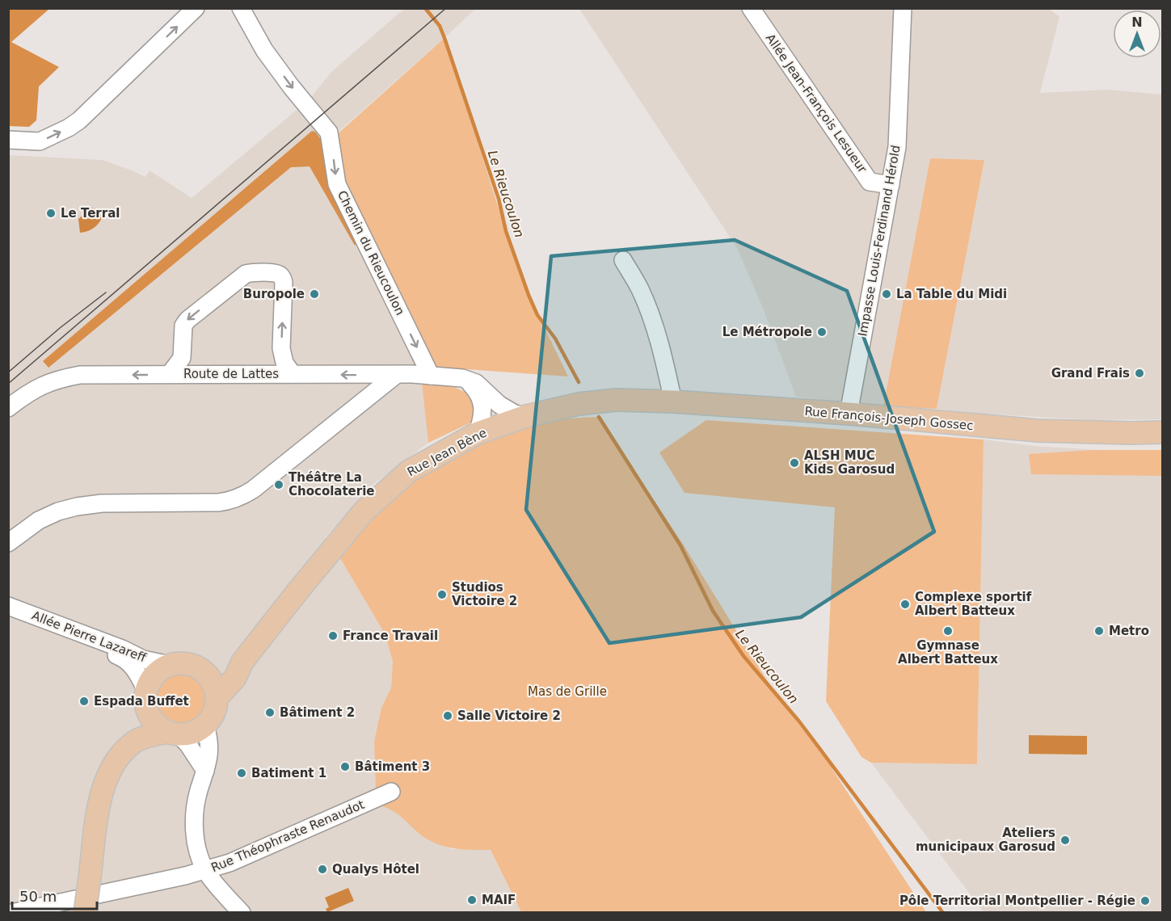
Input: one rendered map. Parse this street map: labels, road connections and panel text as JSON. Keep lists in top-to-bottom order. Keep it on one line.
{"streets":{"main road":["Rue François-Joseph Gossec","Rue Jean Bène"],"street":["Allée Jean-François Lesueur","Impasse Louis-Ferdinand Hérold","Chemin du Rieucoulon","Route de Lattes","Allée Pierre Lazareff","Rue Théophraste Renaudot"]},"crossings":[["Allée Jean-François Lesueur","Impasse Louis-Ferdinand Hérold"],["Impasse Louis-Ferdinand Hérold","Rue François-Joseph Gossec"],["Chemin du Rieucoulon","Route de Lattes"],["Route de Lattes","Rue Jean Bène"],["Rue François-Joseph Gossec","Rue Jean Bène"],["Rue Jean Bène","Allée Pierre Lazareff"]],"one_way":["Chemin du Rieucoulon"],"water":["Le Rieucoulon"],"parks":["Mas de Grille"],"places":["Le Terral","Buropole","La Table du Midi","Le Métropole","Grand Frais","ALSH MUC Kids Garosud","Théâtre La Chocolaterie","Studios Victoire 2","Complexe sportif Albert Batteux","Gymnase Albert Batteux","Metro","France Travail","Espada Buffet","Bâtiment 2","Salle Victoire 2","Bâtiment 3","Batiment 1","Ateliers municipaux Garosud","Qualys Hôtel","MAIF","Pôle Territorial Montpellier - Régie"],"scale_bar":"50 m","north":"top"}
